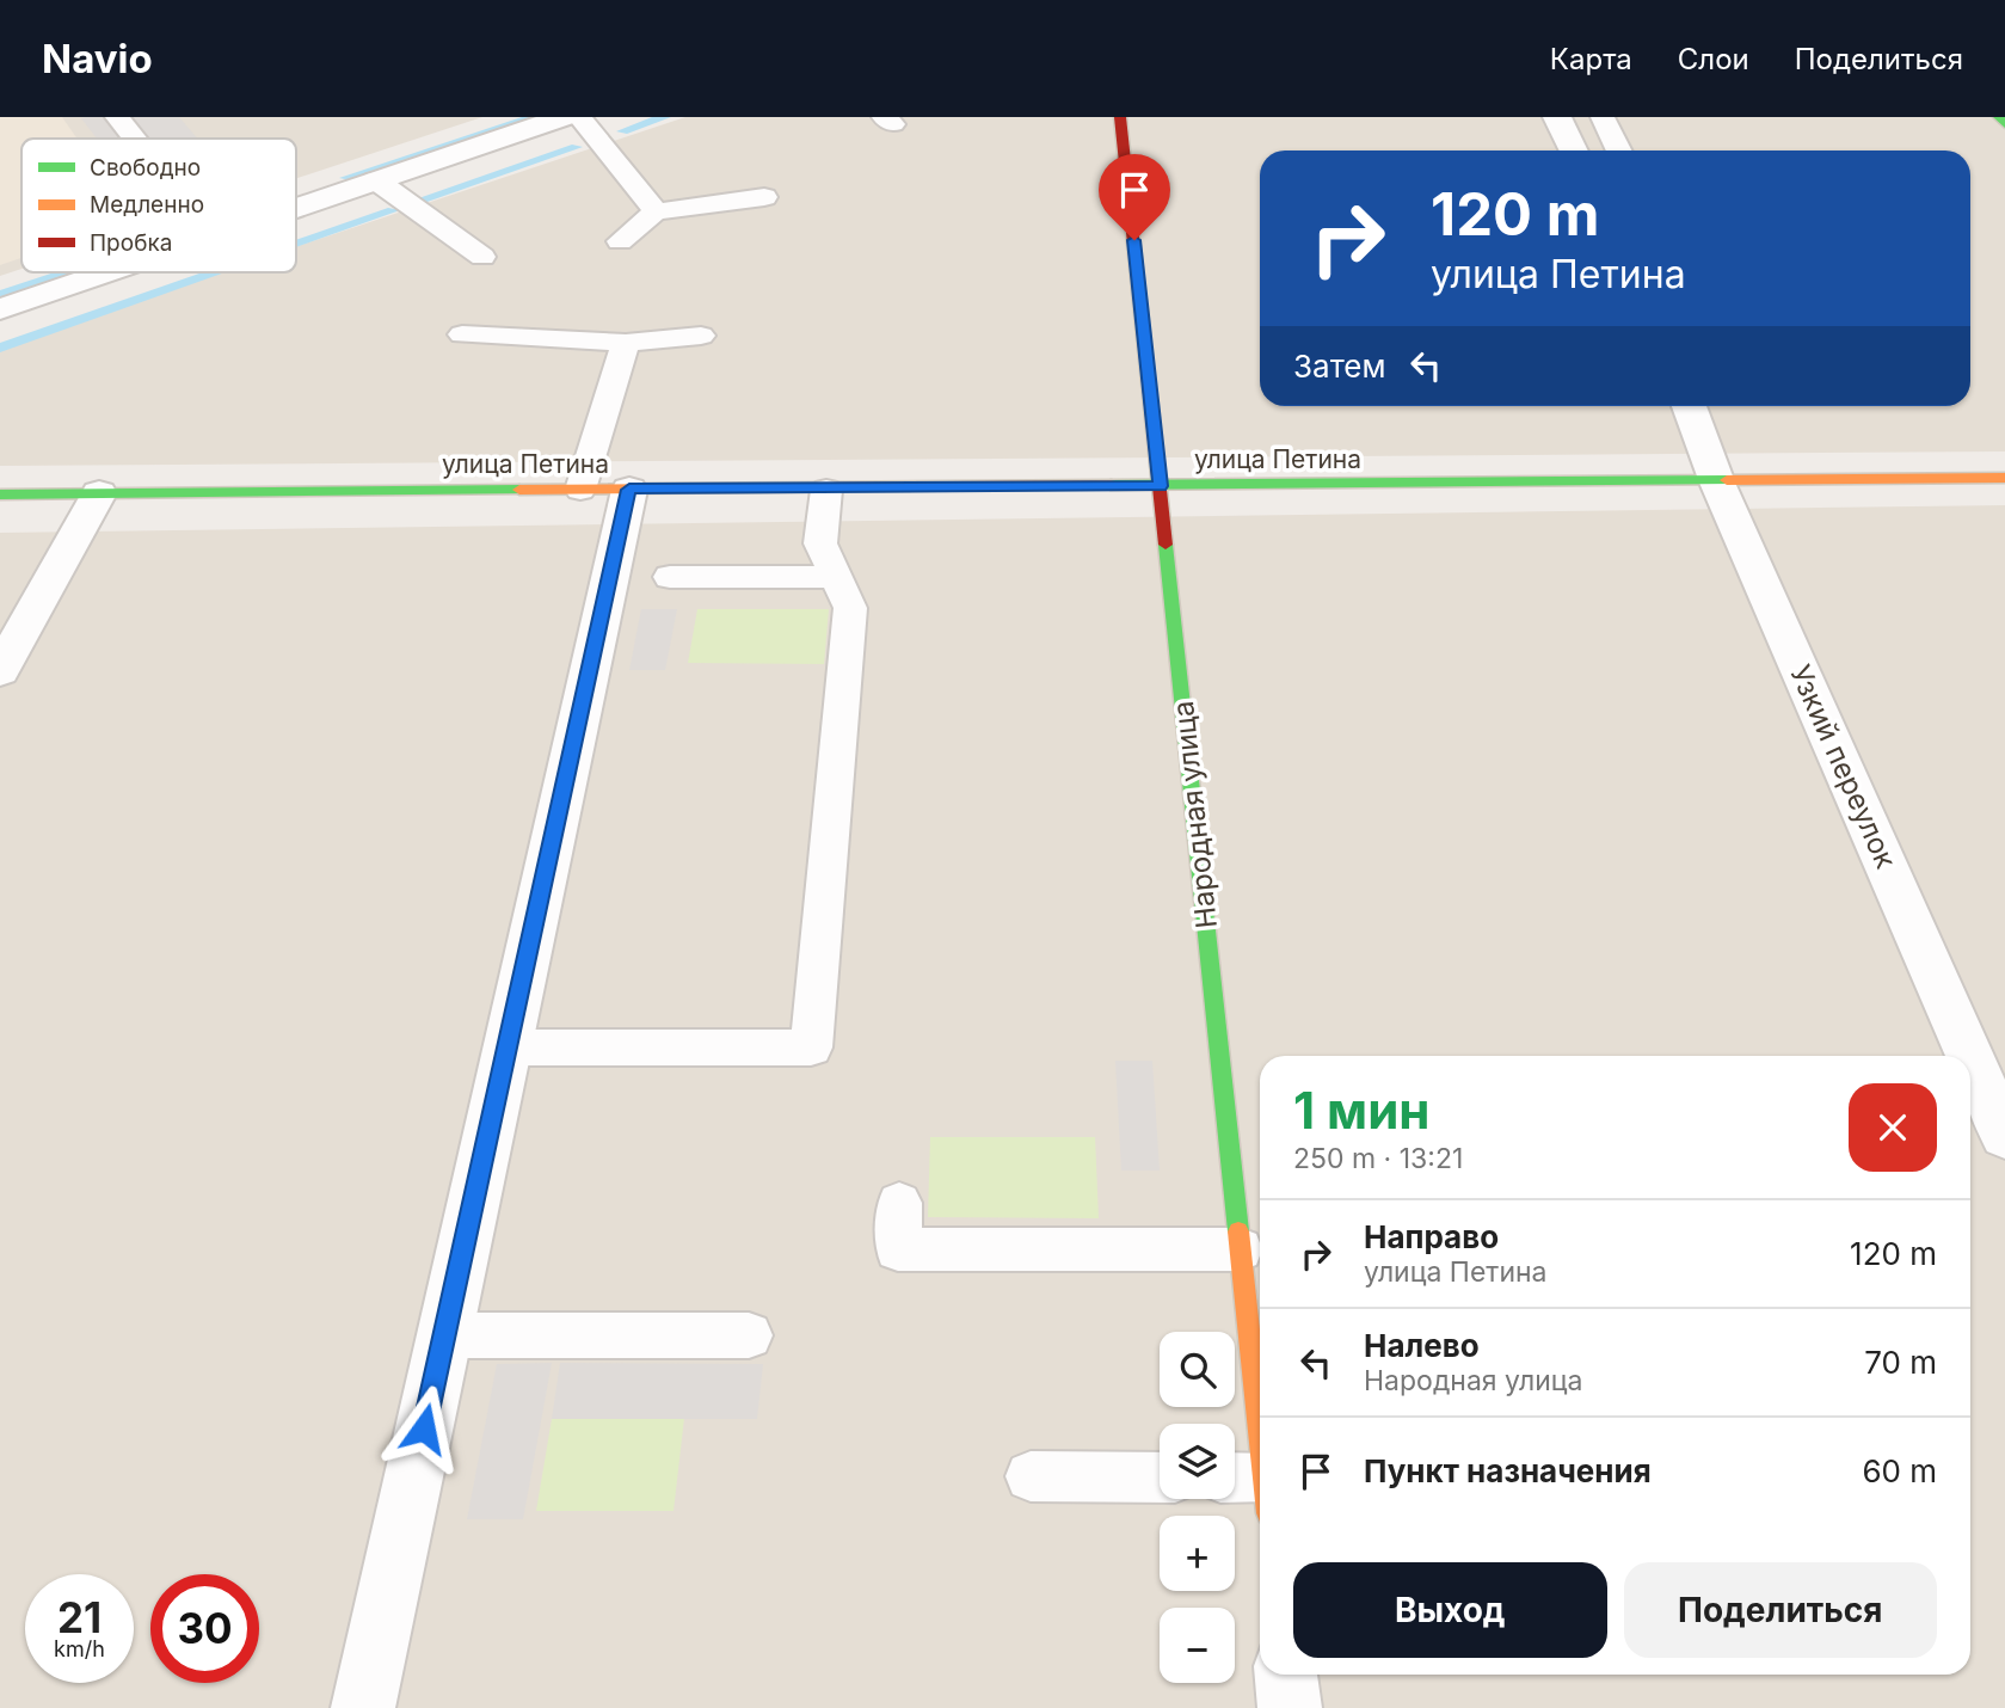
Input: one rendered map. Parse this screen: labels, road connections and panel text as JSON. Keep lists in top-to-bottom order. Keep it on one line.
{"streets":{"street":["улица Петина","Узкий переулок","Народная улица"]},"crossings":[["улица Петина","Узкий переулок"],["улица Петина","Народная улица"]],"legend":["Свободно","Медленно","Пробка"],"page":{"header":"Navio","nav":["Карта","Слои","Поделиться"],"turn":["120 m","улица Петина"],"then":"Затем","heading":["1 мин","250 m · 13:21"],"list":[{"name":"Направо","note":"улица Петина","value":"120 m"},{"name":"Налево","note":"Народная улица","value":"70 m"},{"name":"Пункт назначения","value":"60 m"}],"map_buttons":["+","−"],"buttons":["Выход","Поделиться"],"speed":"21 km/h","limit":"30"}}
